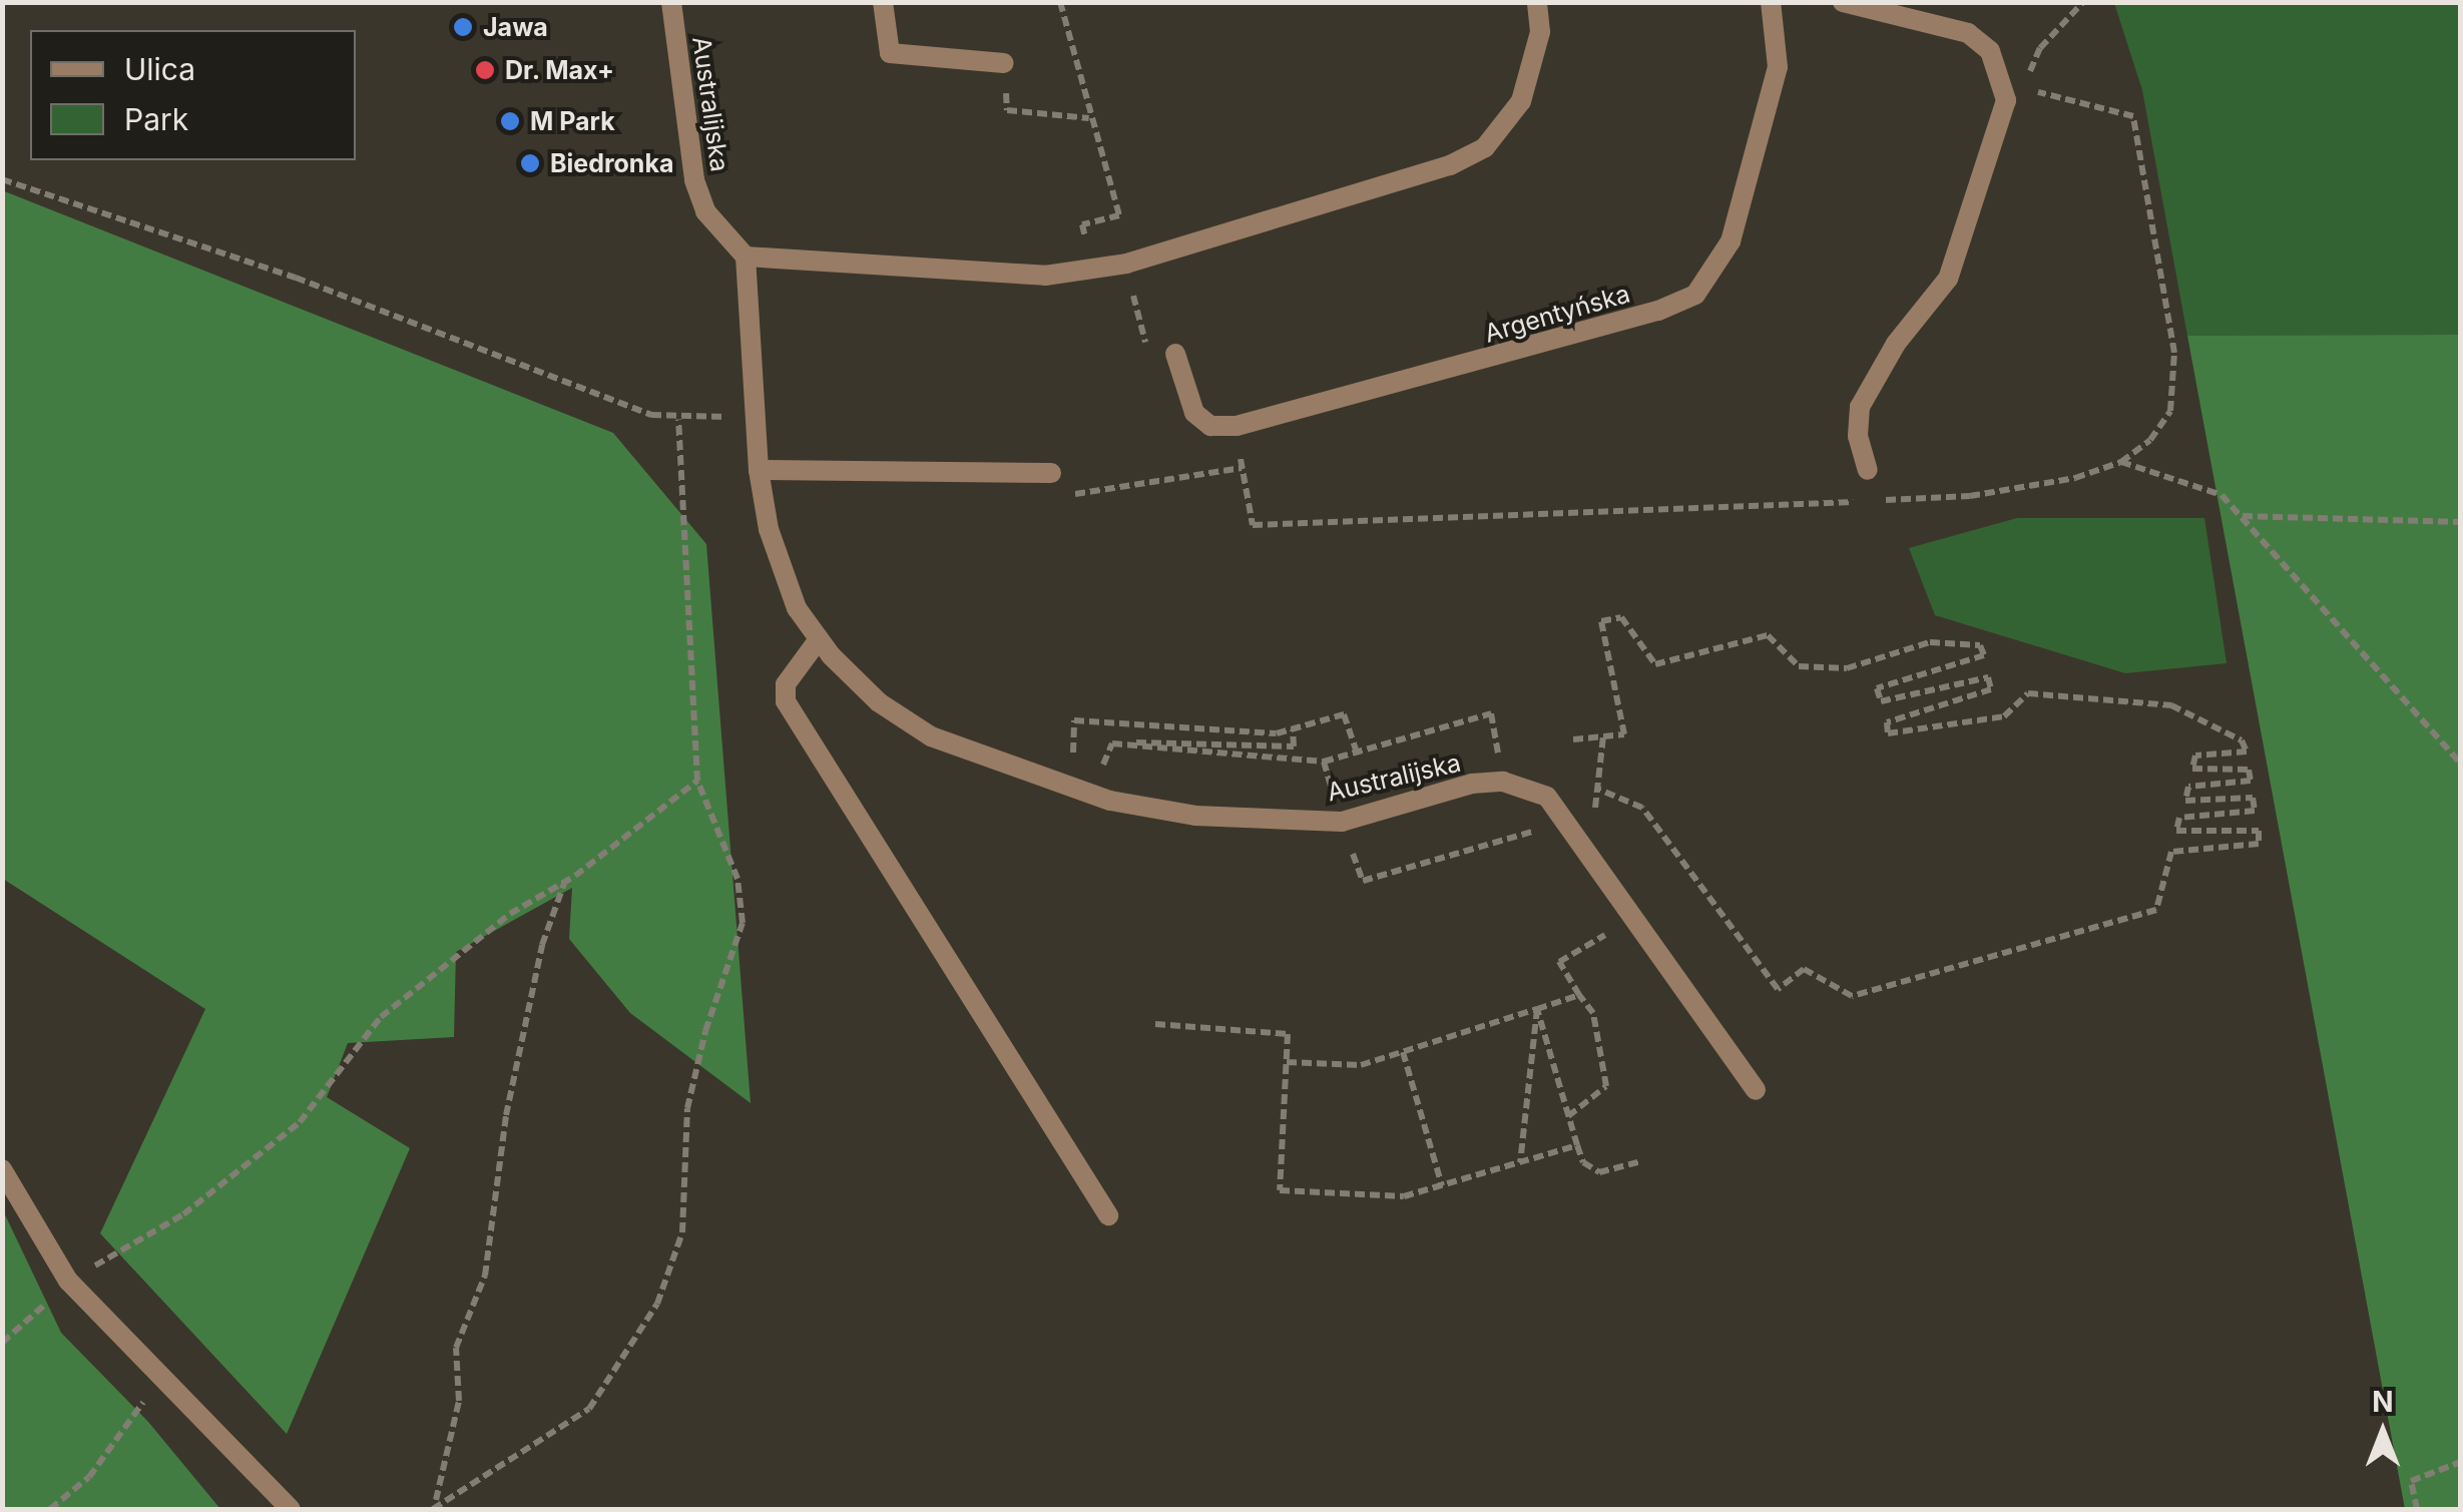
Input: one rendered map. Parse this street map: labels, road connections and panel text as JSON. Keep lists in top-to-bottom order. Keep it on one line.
{"streets":{"street":["Australijska","Argentyńska"]},"places":["Jawa","Dr. Max+","M Park","Biedronka"],"legend":["Ulica","Park"],"north":"top"}
